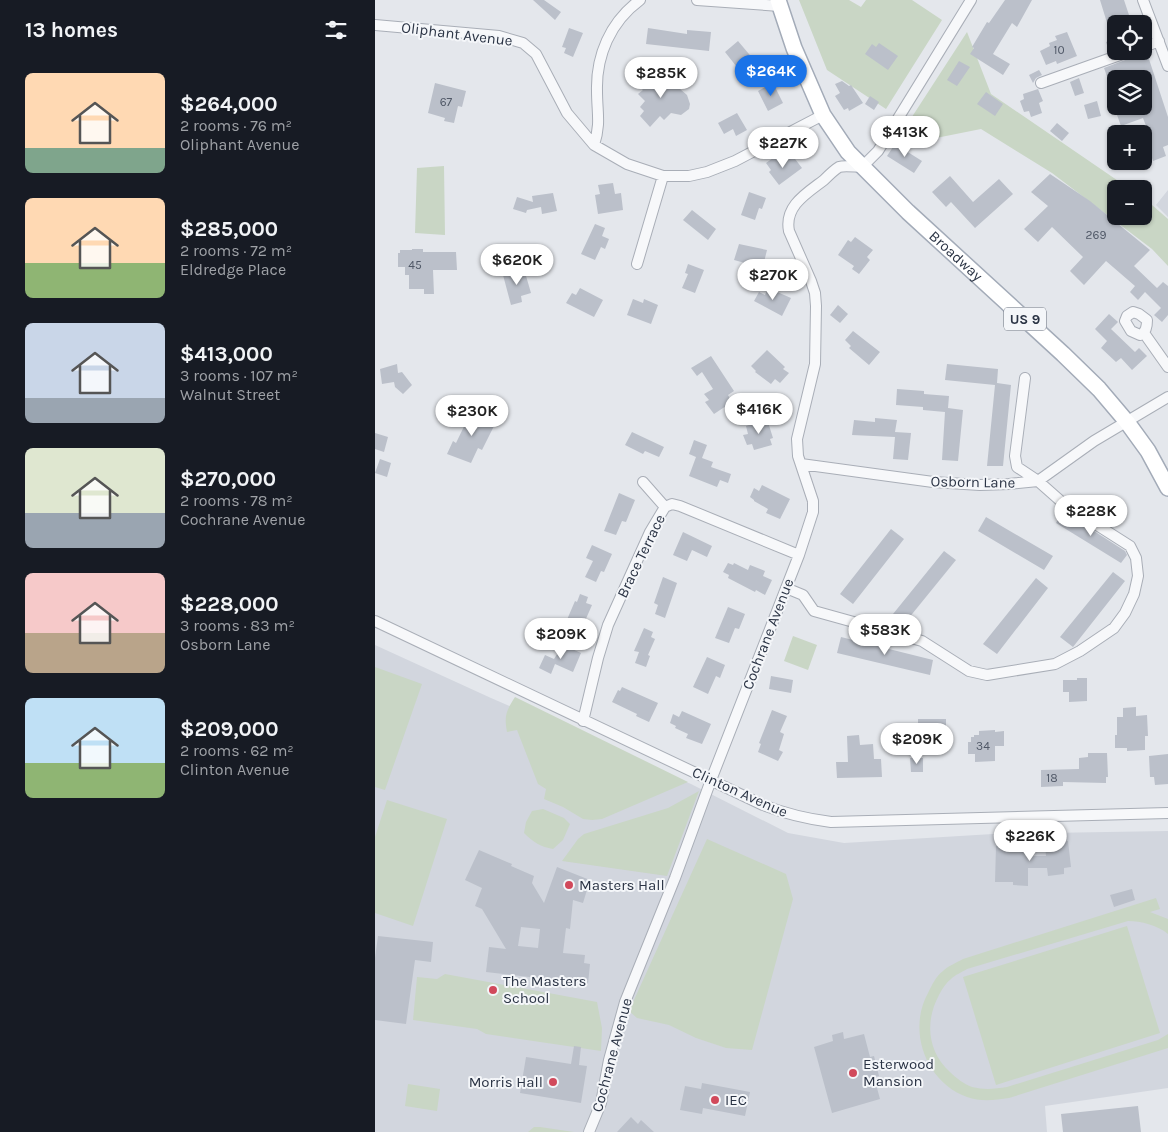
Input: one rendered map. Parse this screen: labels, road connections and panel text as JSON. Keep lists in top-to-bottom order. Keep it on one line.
{"streets":{"main road":["Broadway","US 9"],"street":["Oliphant Avenue","Osborn Lane","Brace Terrace","Cochrane Avenue","Clinton Avenue"]},"crossings":[["Oliphant Avenue","Broadway"],["Broadway","Osborn Lane"],["Broadway","Cochrane Avenue"],["Osborn Lane","Cochrane Avenue"],["Brace Terrace","Cochrane Avenue"],["Brace Terrace","Clinton Avenue"],["Cochrane Avenue","Clinton Avenue"]],"places":["Masters Hall","The Masters School","Esterwood Mansion","Morris Hall","IEC"],"house_numbers":["10","67","269","45","34","18"],"page":{"heading":"13 homes","map_buttons":["+","−"],"price":["$264K","$285K","$413K","$227K","$620K","$270K","$416K","$230K","$228K","$583K","$209K","$209K","$226K"],"list":[{"name":"$264,000","note":"2 rooms · 76 m² · Oliphant Avenue"},{"name":"$285,000","note":"2 rooms · 72 m² · Eldredge Place"},{"name":"$413,000","note":"3 rooms · 107 m² · Walnut Street"},{"name":"$270,000","note":"2 rooms · 78 m² · Cochrane Avenue"},{"name":"$228,000","note":"3 rooms · 83 m² · Osborn Lane"},{"name":"$209,000","note":"2 rooms · 62 m² · Clinton Avenue"}]}}
